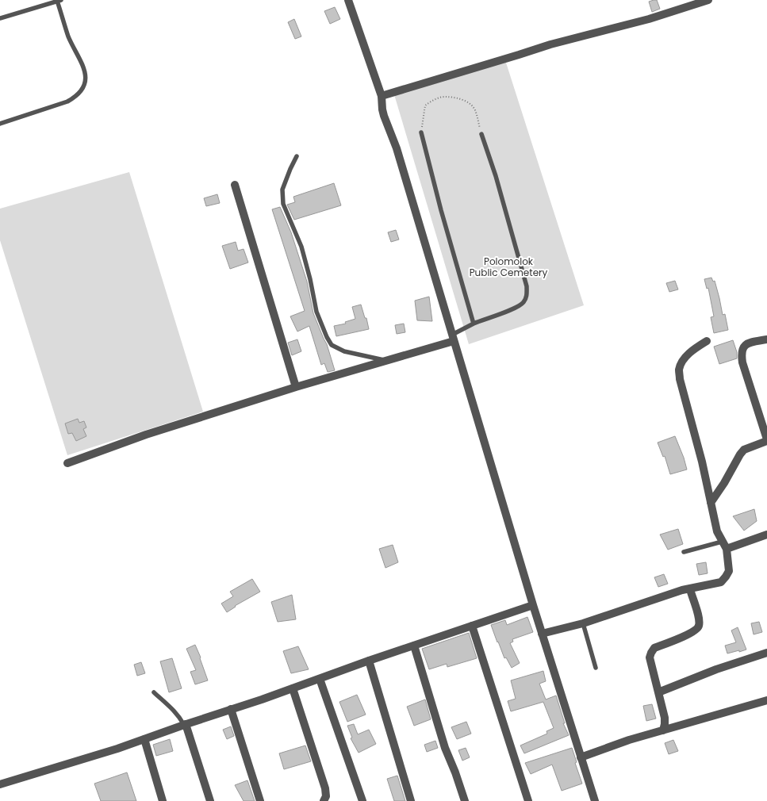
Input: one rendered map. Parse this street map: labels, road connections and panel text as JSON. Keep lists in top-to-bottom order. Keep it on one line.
{"parks":["Polomolok Public Cemetery"]}
